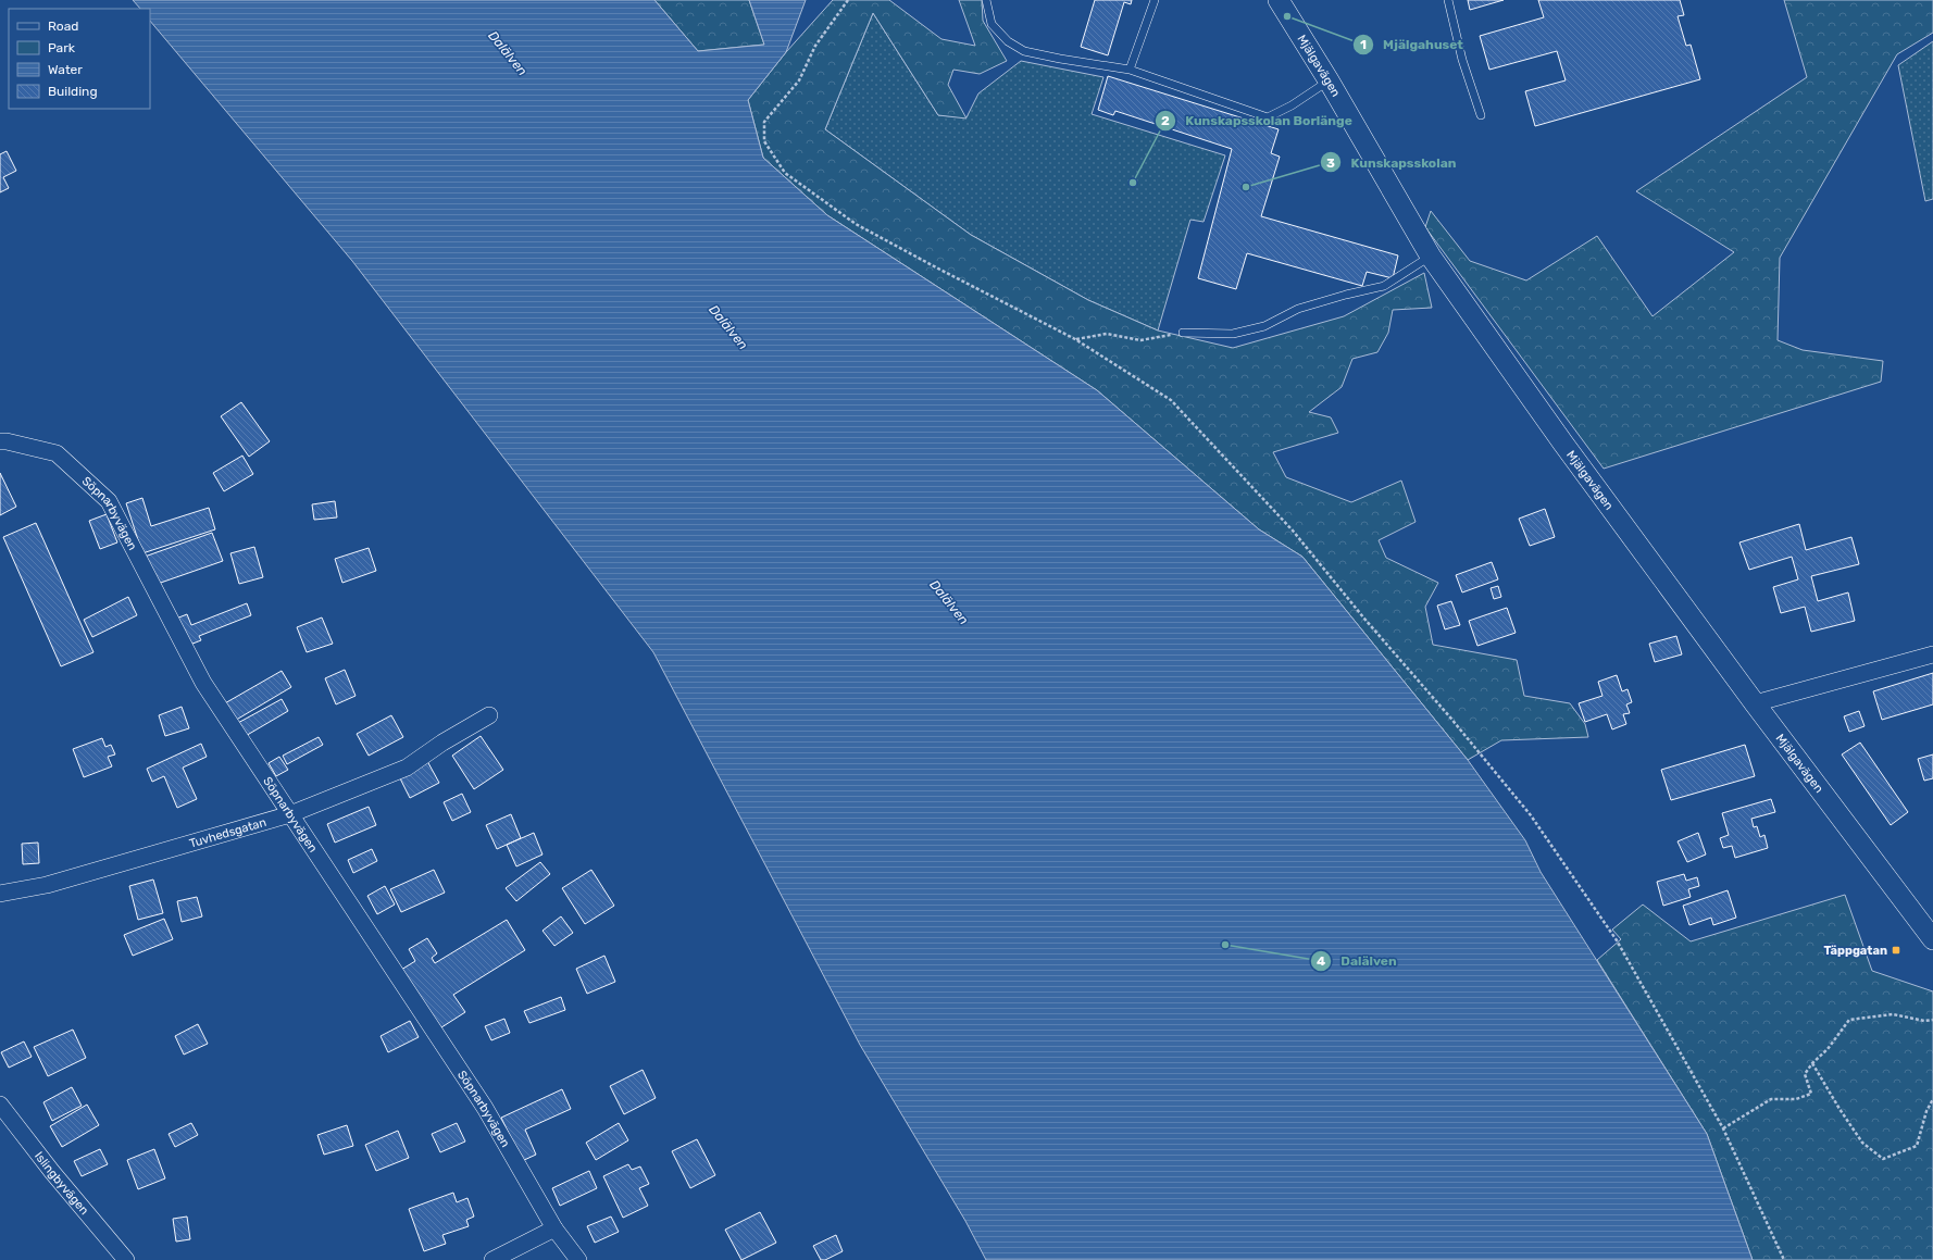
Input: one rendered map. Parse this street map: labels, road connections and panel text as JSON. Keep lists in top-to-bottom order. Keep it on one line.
{"streets":{"street":["Mjälgavägen","Söpnarbyvägen","Tuvhedsgatan","Islingbyvägen"]},"crossings":[["Söpnarbyvägen","Tuvhedsgatan"]],"water":["Dalälven"],"places":{"other":["Mjälgahuset","Kunskapsskolan Borlänge","Kunskapsskolan","Dalälven"],"transit":["Täppgatan"]},"legend":["Road","Park","Water","Building"]}
